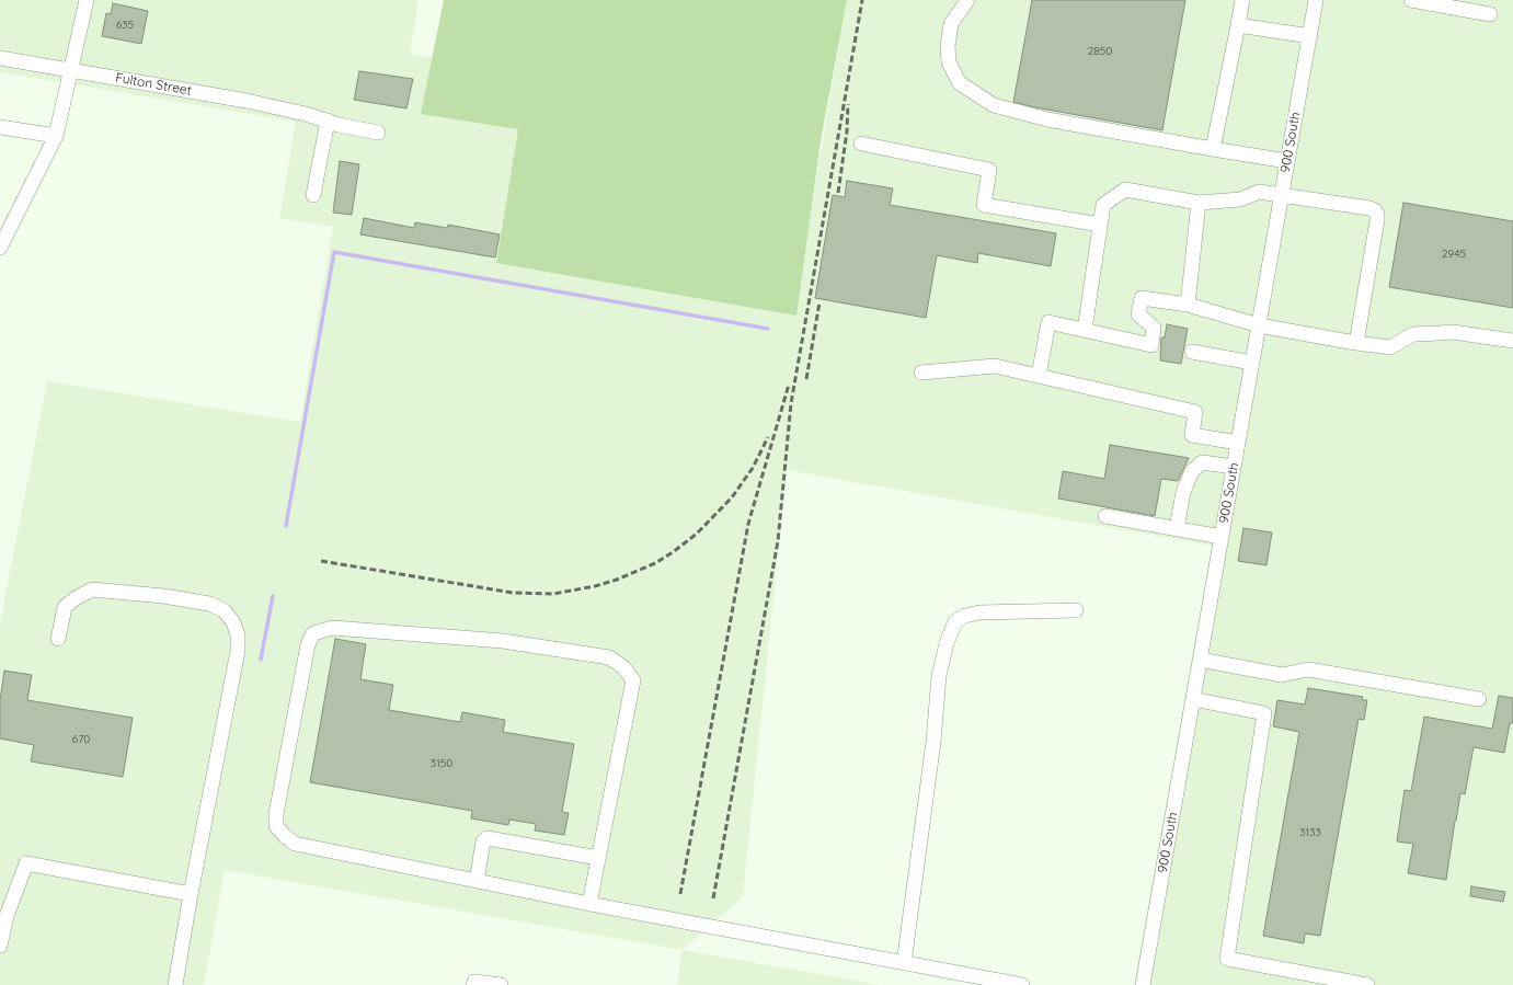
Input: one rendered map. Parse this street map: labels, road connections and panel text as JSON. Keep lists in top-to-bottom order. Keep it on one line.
{"streets":{"street":["Fulton Street","900 South"]},"house_numbers":["635","2850","2945","670","3150","3133"]}
